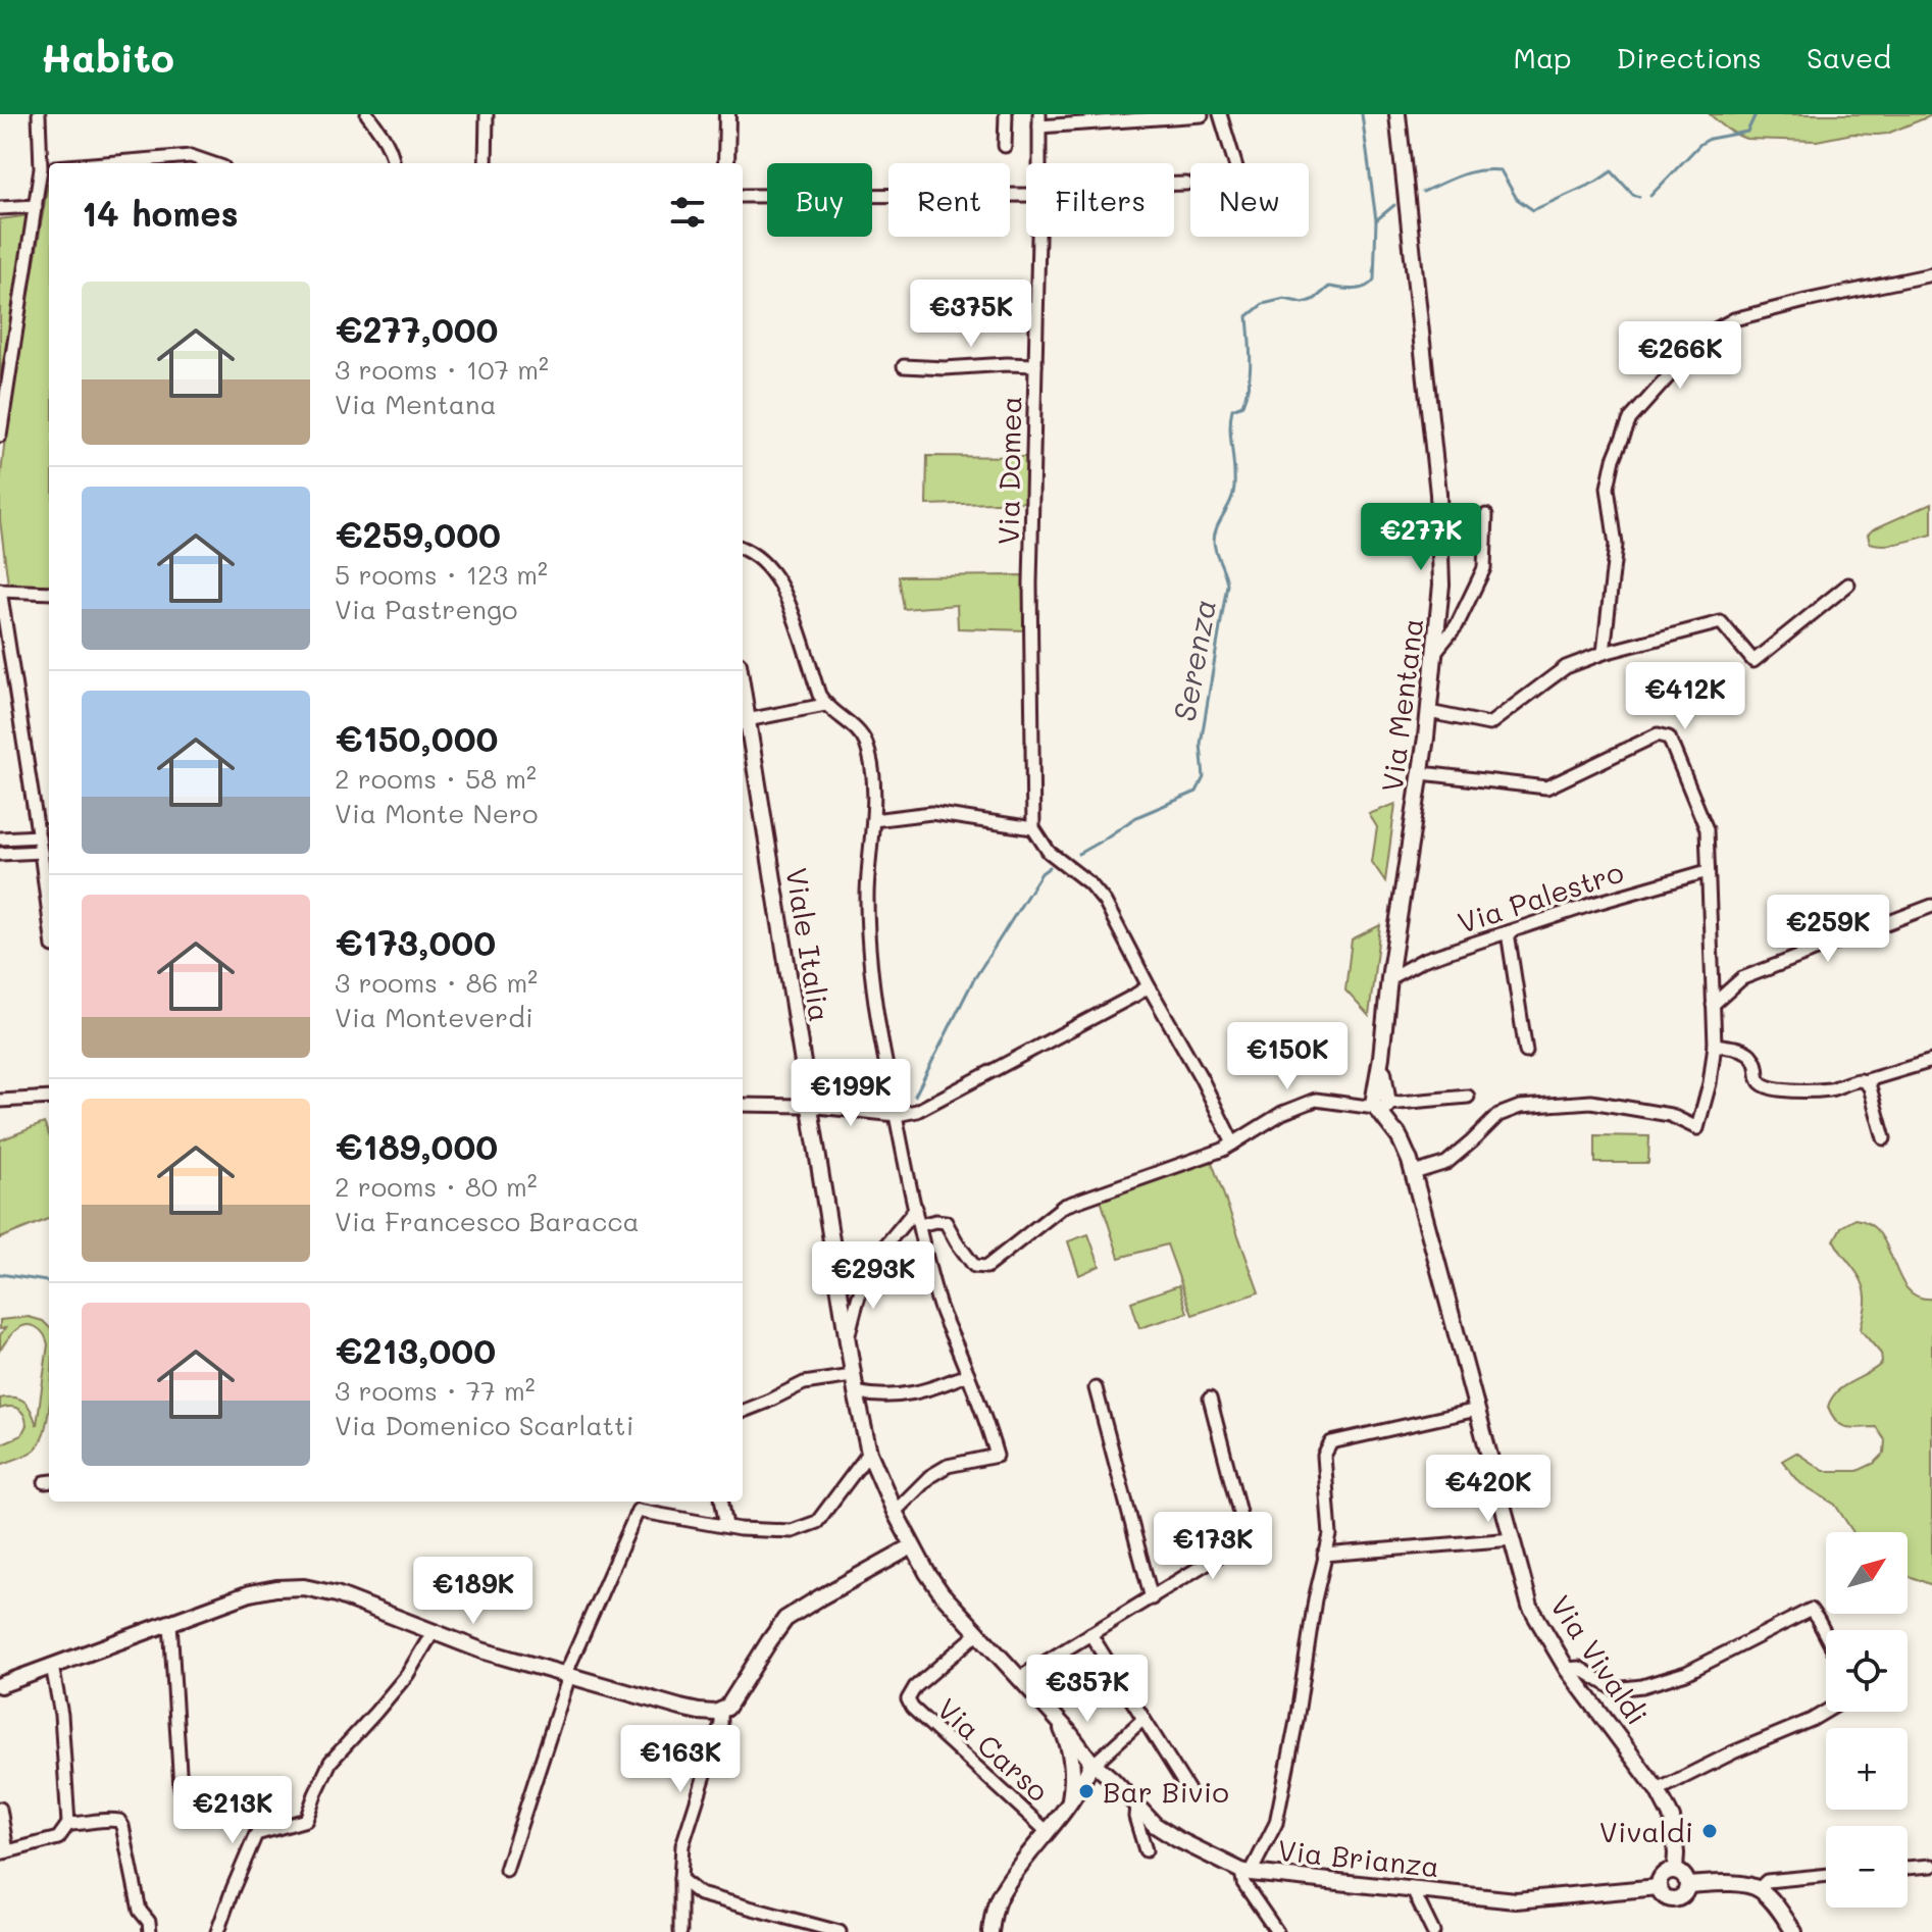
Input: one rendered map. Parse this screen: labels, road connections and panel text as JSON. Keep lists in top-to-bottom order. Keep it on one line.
{"streets":{"street":["Via Domea","Via Mentana","Via Palestro","Viale Italia","Via Vivaldi","Via Carso","Via Brianza"]},"crossings":[["Via Mentana","Via Palestro"],["Via Mentana","Via Vivaldi"],["Viale Italia","Via Brianza"],["Via Vivaldi","Via Brianza"],["Via Carso","Via Brianza"]],"water":["Serenza"],"places":["Bar Bivio","Vivaldi"],"north":"top right","page":{"header":"Habito","nav":["Map","Directions","Saved"],"chip":["Buy","Rent","Filters","New"],"heading":"14 homes","list":[{"name":"€277,000","note":"3 rooms · 107 m² · Via Mentana"},{"name":"€259,000","note":"5 rooms · 123 m² · Via Pastrengo"},{"name":"€150,000","note":"2 rooms · 58 m² · Via Monte Nero"},{"name":"€173,000","note":"3 rooms · 86 m² · Via Monteverdi"},{"name":"€189,000","note":"2 rooms · 80 m² · Via Francesco Baracca"},{"name":"€213,000","note":"3 rooms · 77 m² · Via Domenico Scarlatti"}],"price":["€375K","€266K","€277K","€412K","€259K","€150K","€199K","€293K","€420K","€173K","€189K","€357K","€163K","€213K"],"map_buttons":["+","−"]}}
